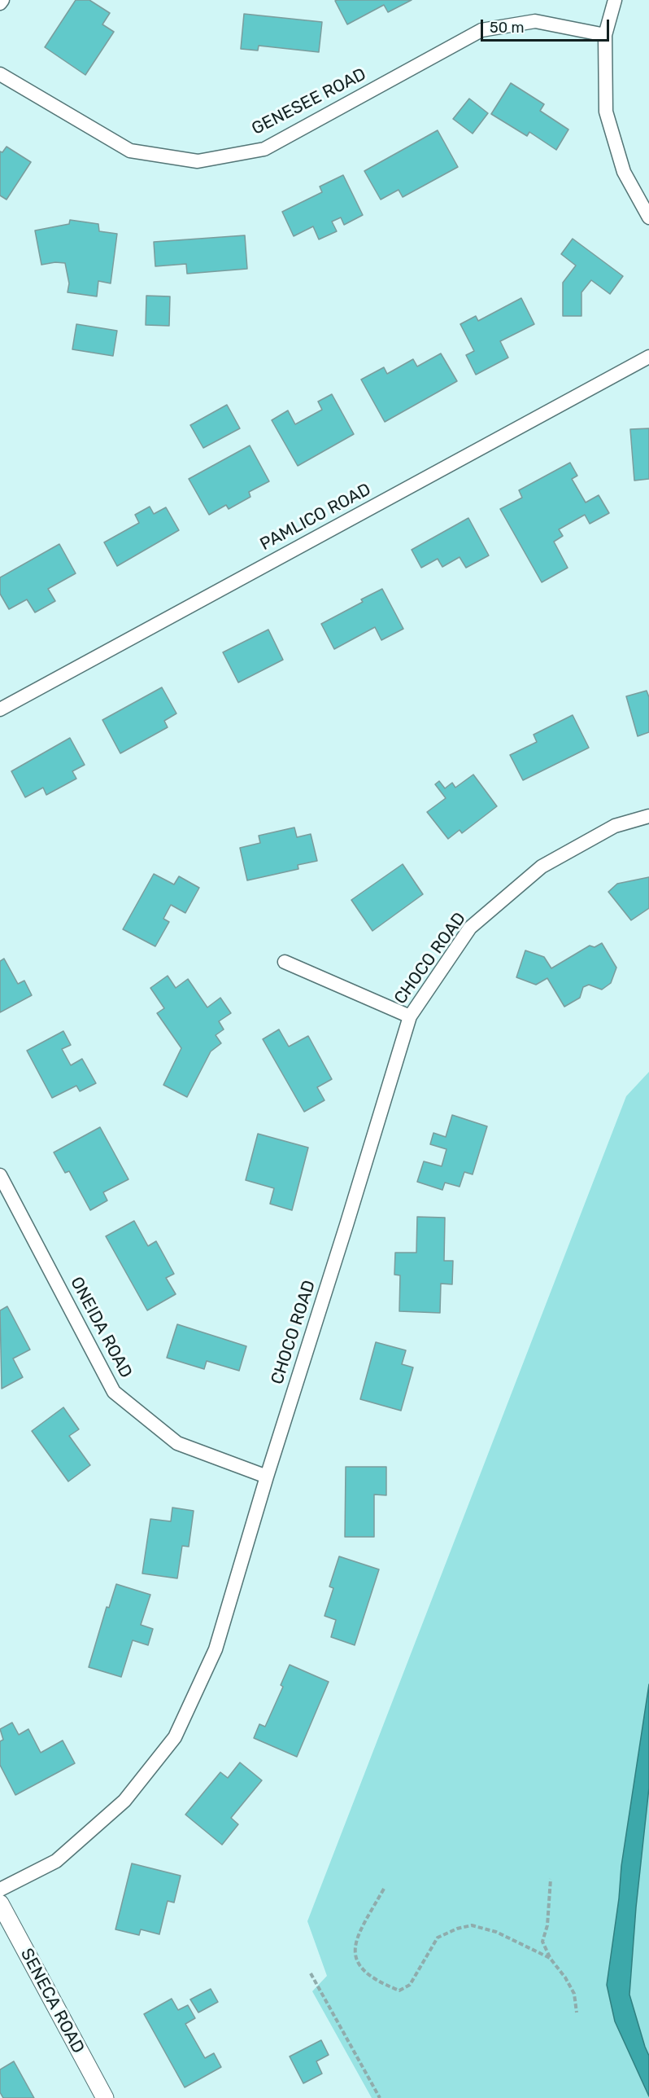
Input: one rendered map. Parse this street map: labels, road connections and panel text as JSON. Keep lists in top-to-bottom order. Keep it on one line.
{"streets":{"street":["GENESEE ROAD","PAMLICO ROAD","CHOCO ROAD","ONEIDA ROAD","SENECA ROAD"]},"crossings":[["CHOCO ROAD","ONEIDA ROAD"]],"scale_bar":"50 m"}
